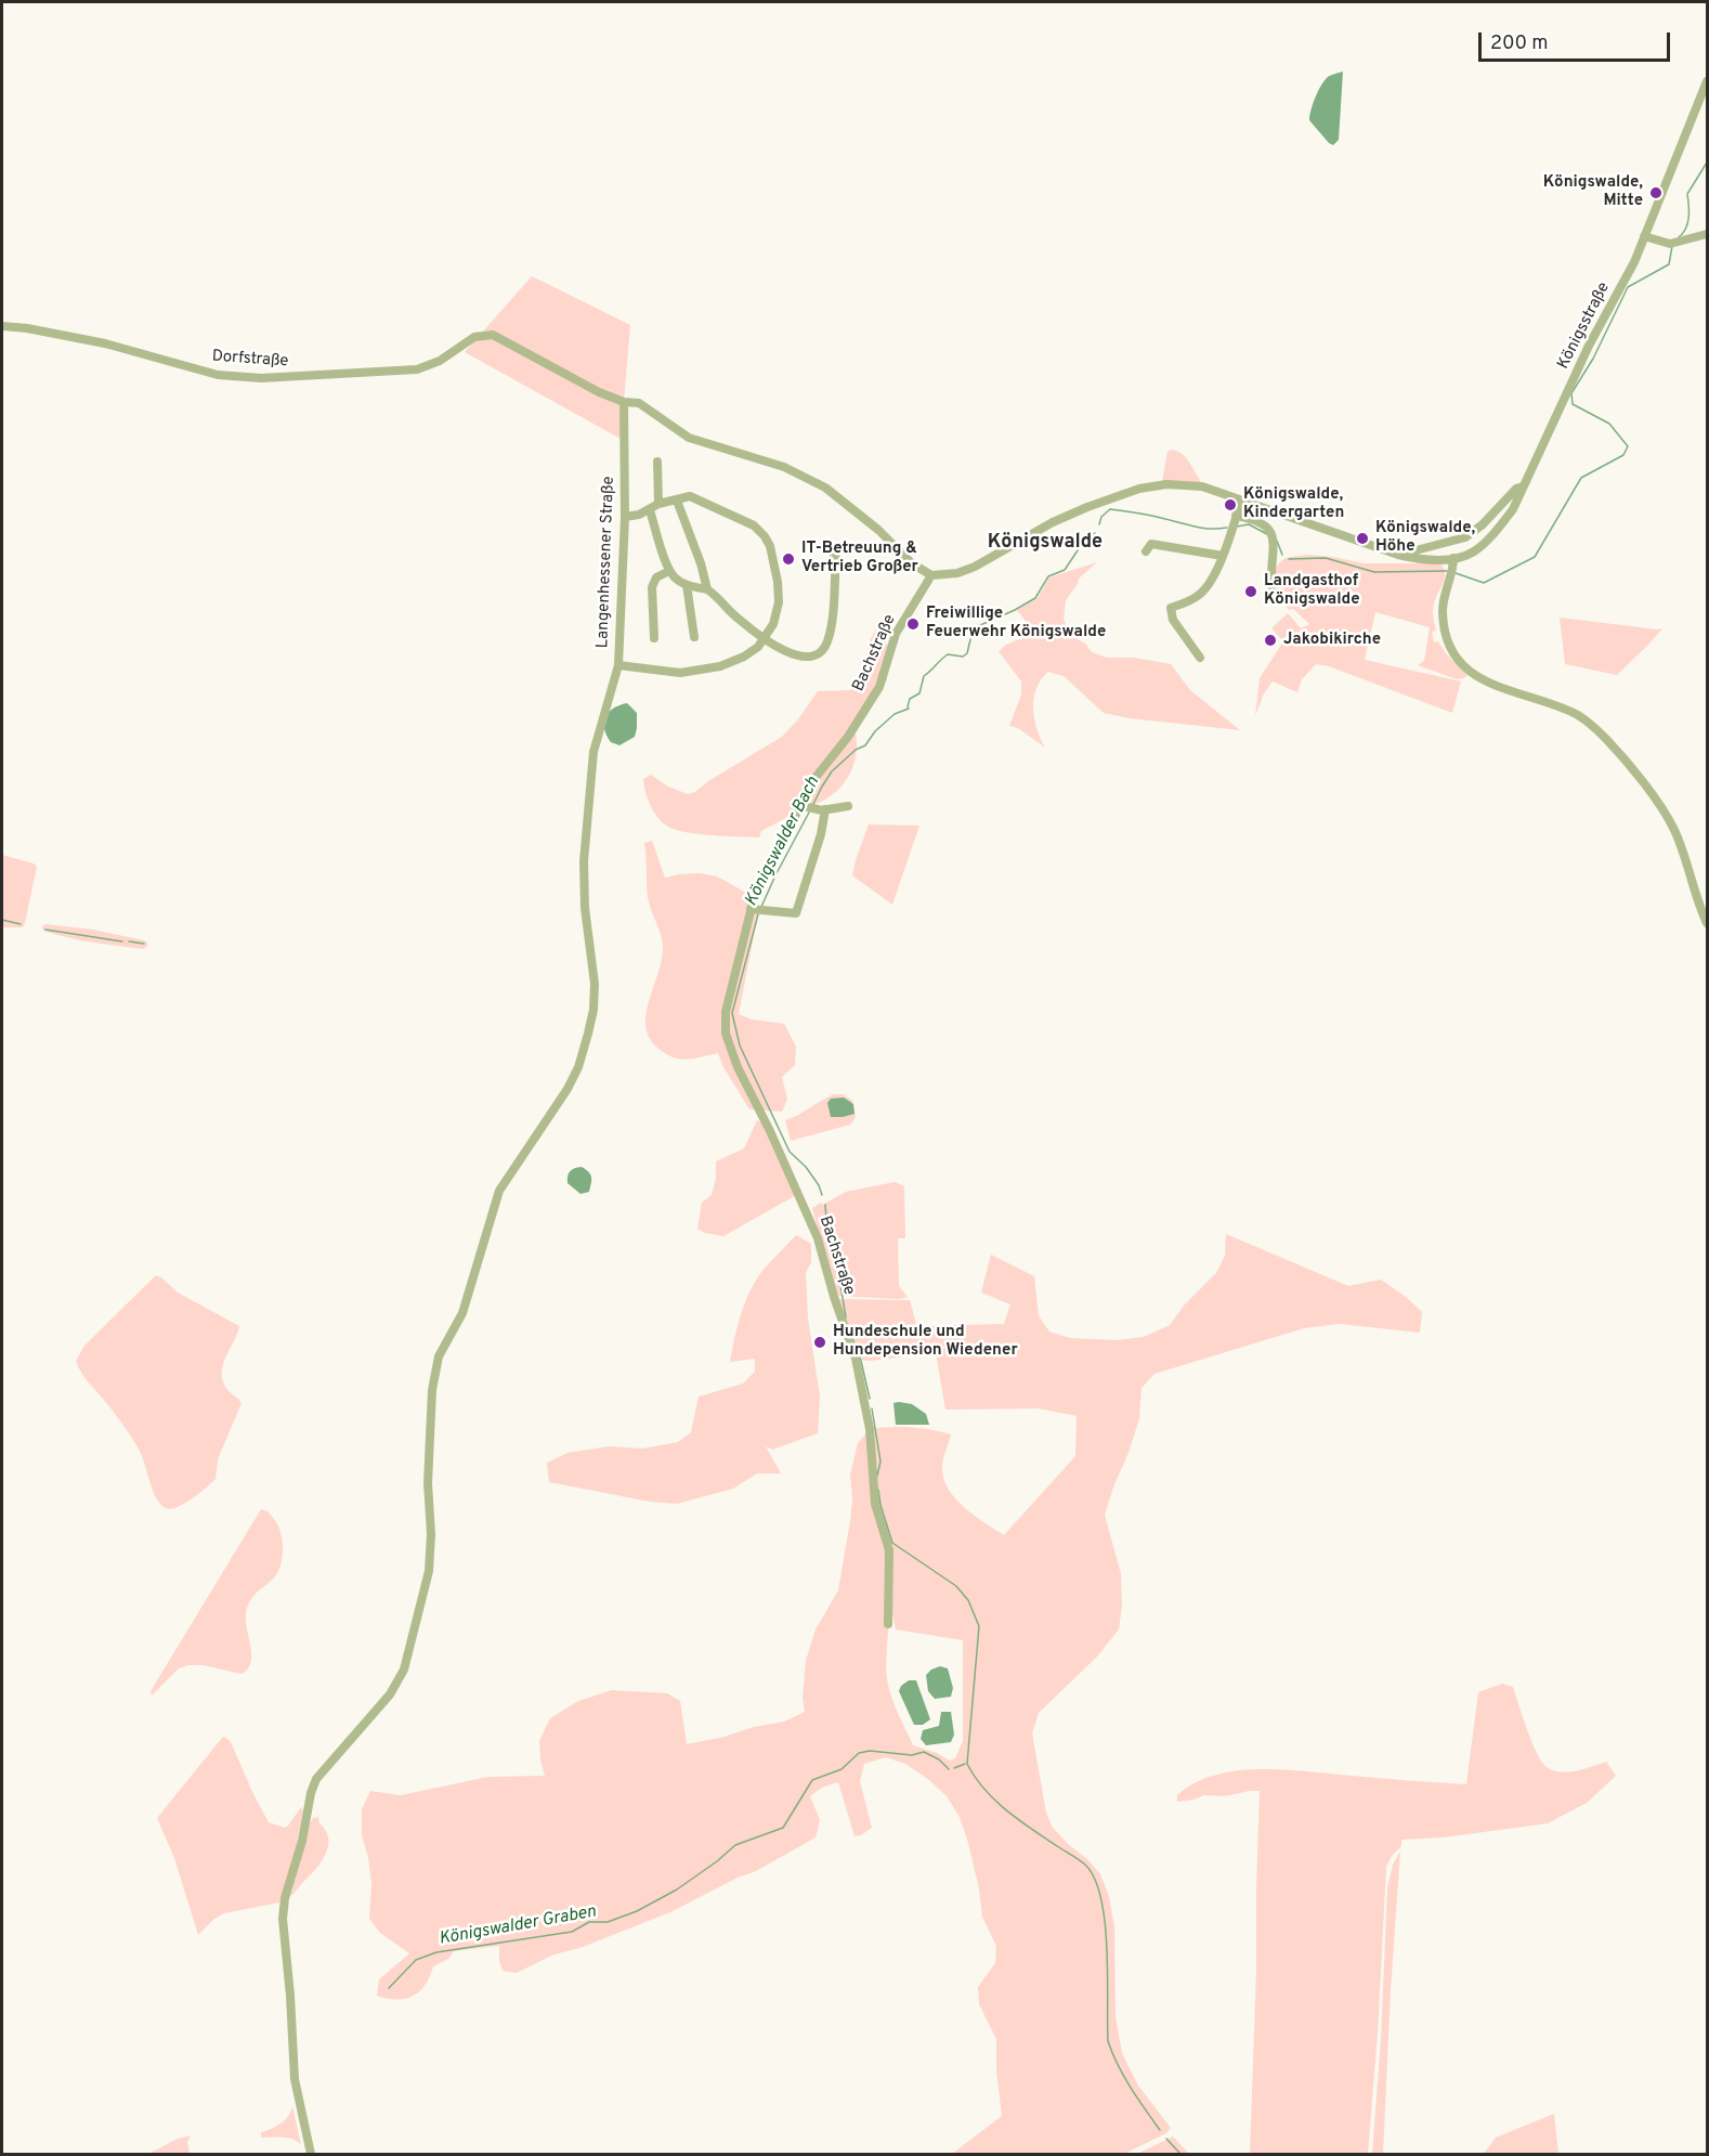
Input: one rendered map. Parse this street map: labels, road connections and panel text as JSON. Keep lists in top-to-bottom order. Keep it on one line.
{"streets":{"street":["Königsstraße","Dorfstraße","Langenhessener Straße","Bachstraße"]},"crossings":[["Dorfstraße","Langenhessener Straße"]],"districts":["Königswalde"],"water":["Königswalder Bach","Königswalder Graben"],"places":["Königswalde, Mitte","Königswalde, Kindergarten","Königswalde, Höhe","IT-Betreuung & Vertrieb Großer","Landgasthof Königswalde","Freiwillige Feuerwehr Königswalde","Jakobikirche","Hundeschule und Hundepension Wiedener"],"scale_bar":"200 m"}
